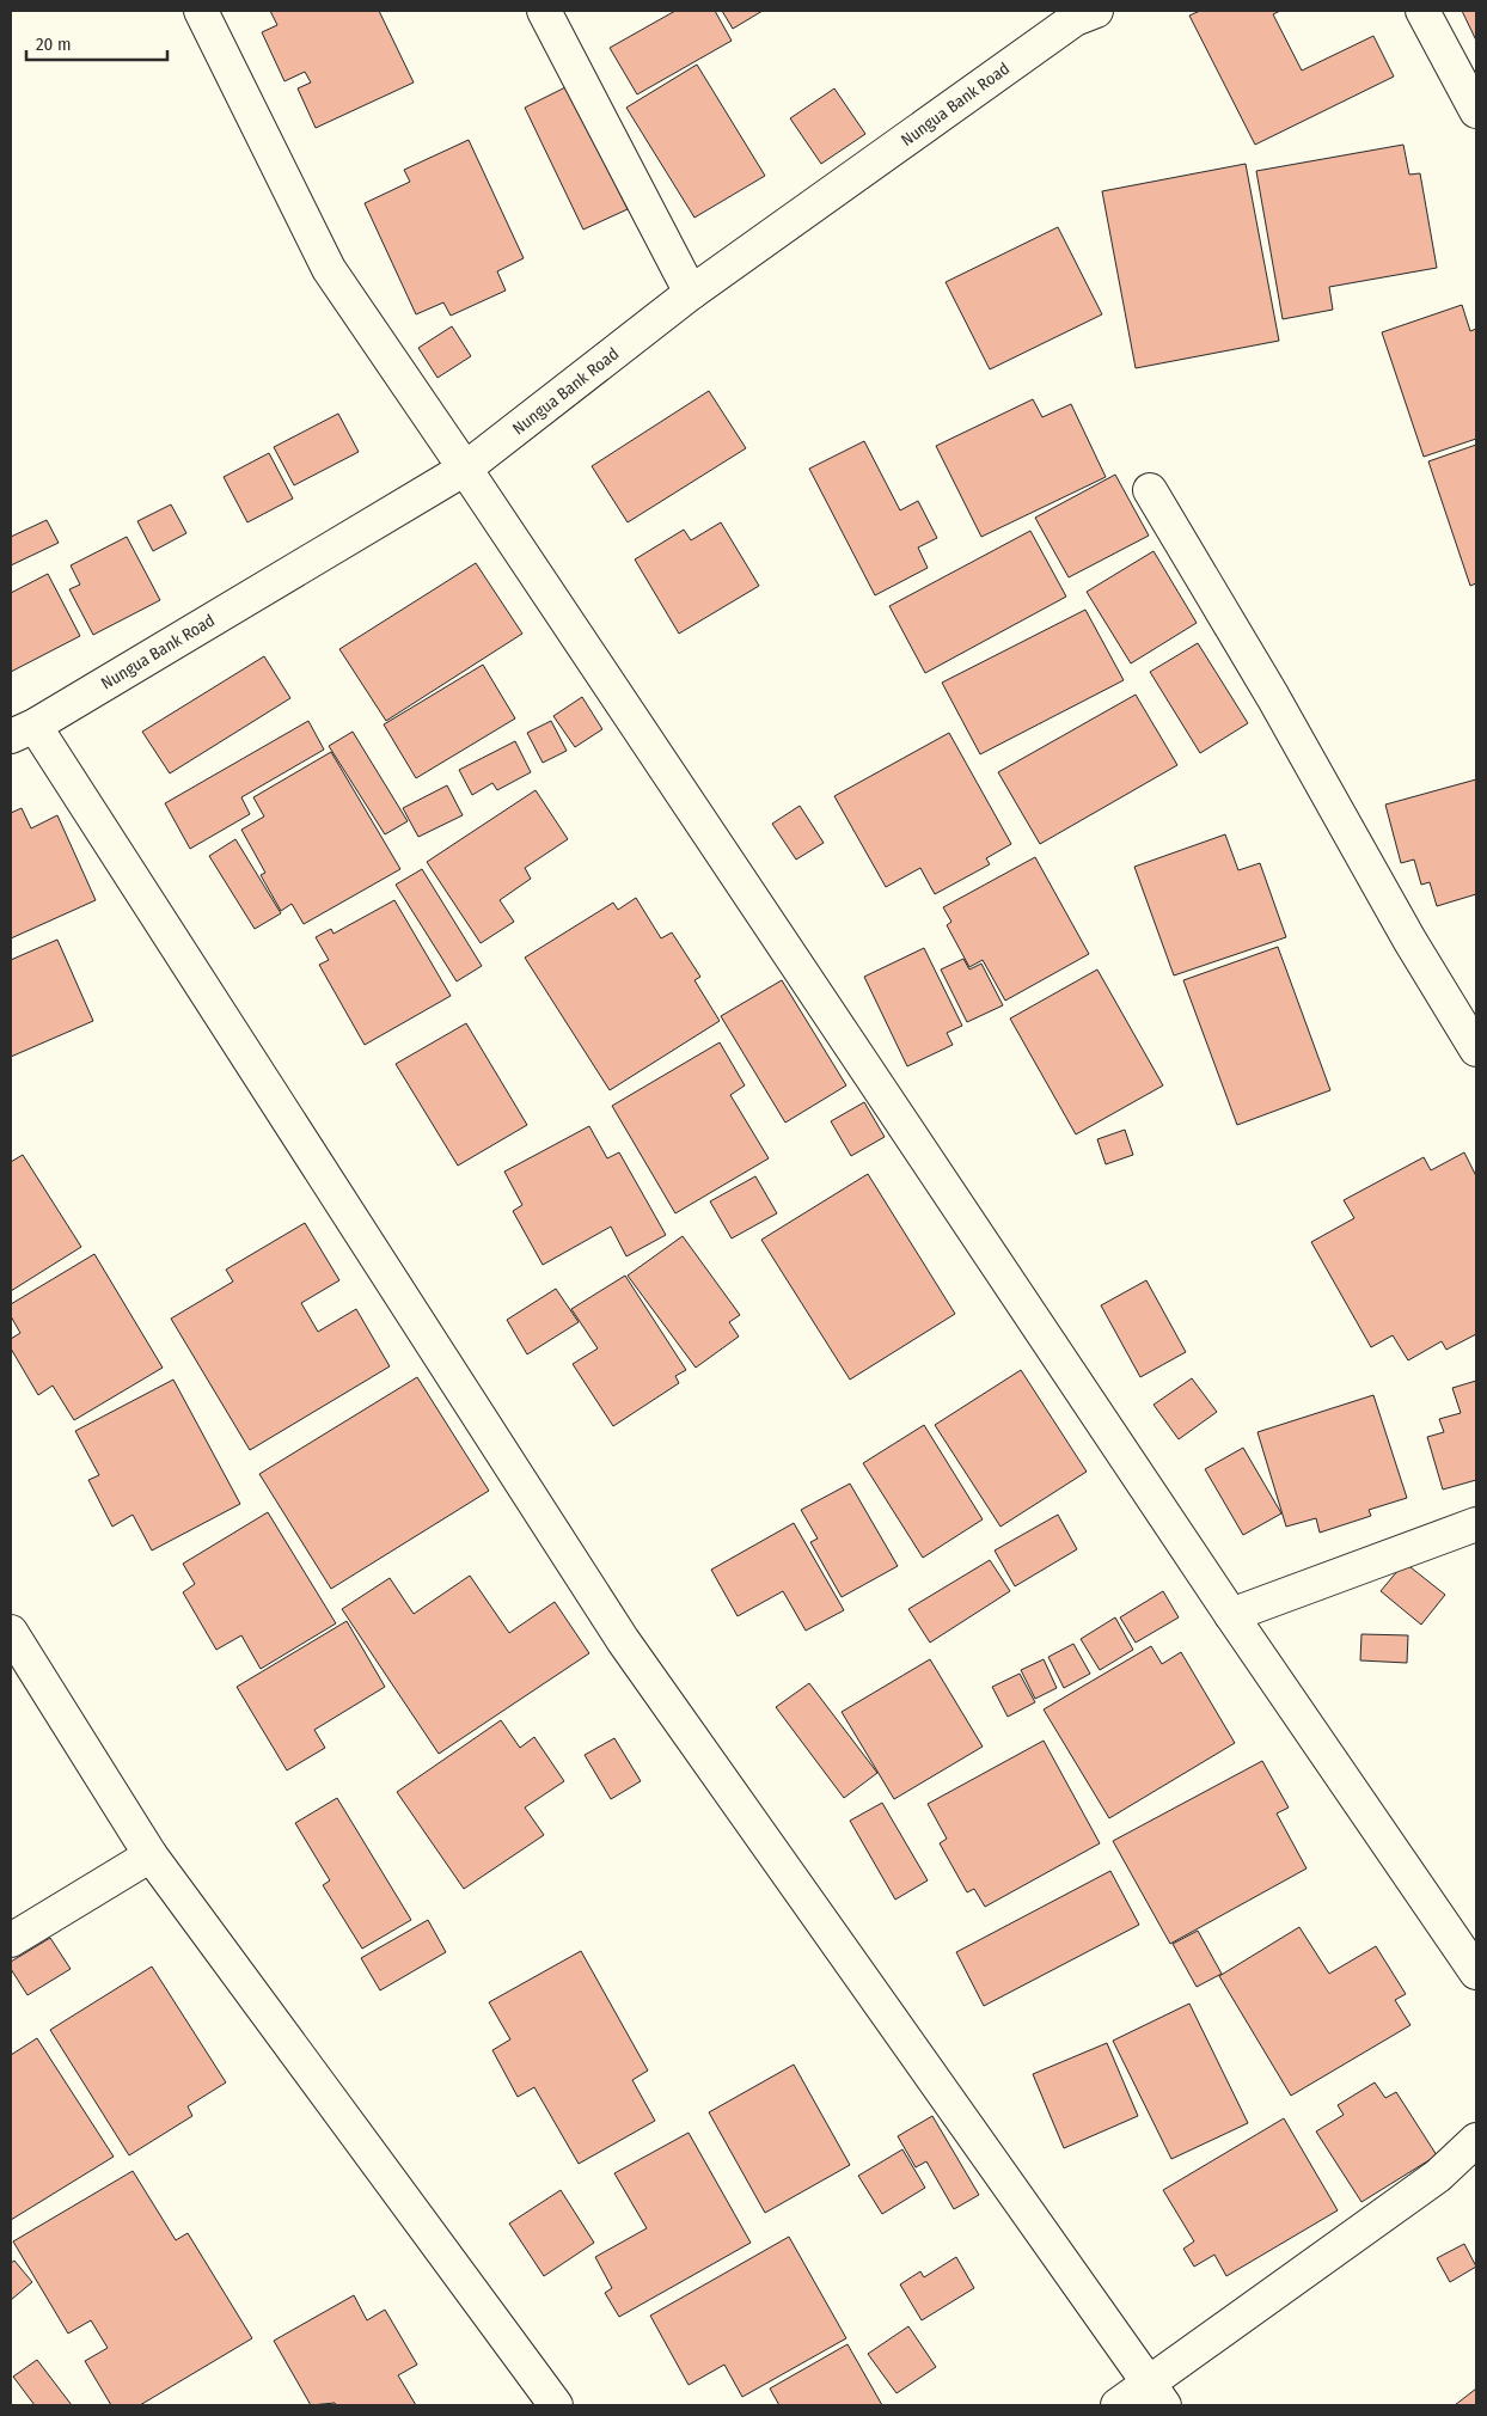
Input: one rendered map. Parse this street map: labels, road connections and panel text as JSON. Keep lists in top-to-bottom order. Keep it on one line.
{"streets":{"street":["Nungua Bank Road"]},"scale_bar":"20 m"}
